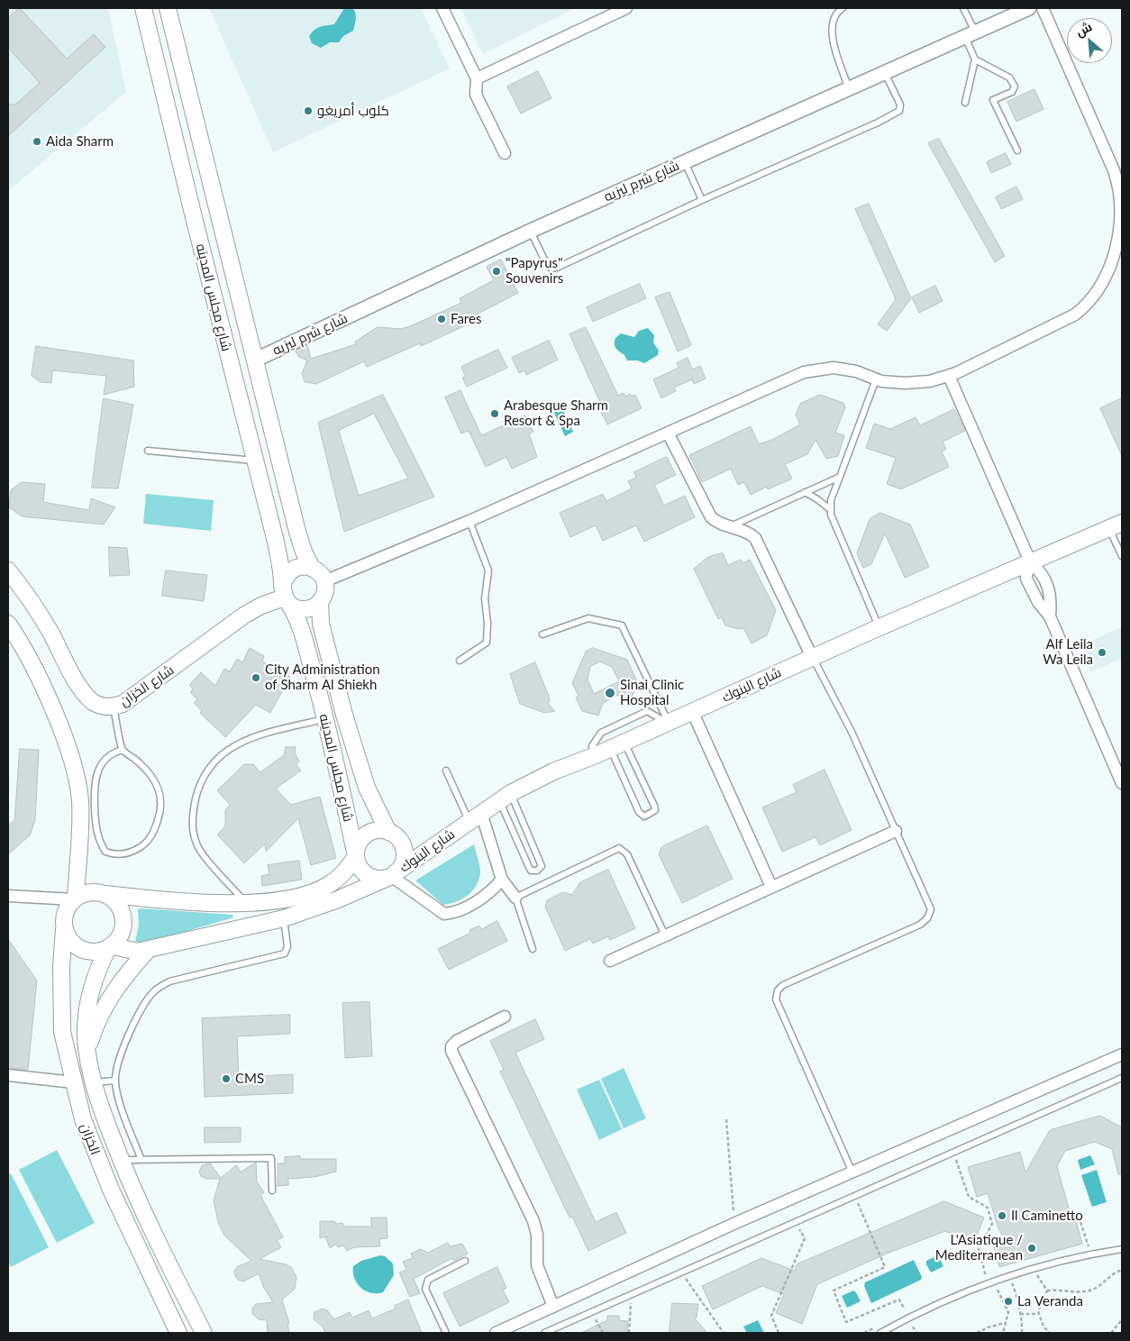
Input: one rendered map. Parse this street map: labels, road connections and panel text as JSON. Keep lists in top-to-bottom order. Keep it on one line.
{"streets":{"main road":["شارع مجلس المدينه","شارع البنوك","شارع الخزان","الخزان"],"street":["شارع شرم ليزيه"]},"crossings":[["شارع شرم ليزيه","شارع مجلس المدينه"],["شارع مجلس المدينه","شارع البنوك"],["شارع مجلس المدينه","شارع الخزان"],["شارع البنوك","الخزان"]],"places":["كلوب أمريغو","Aida Sharm","\"Papyrus\" Souvenirs","Fares","Arabesque Sharm Resort & Spa","Alf Leila Wa Leila","City Administration of Sharm Al Shiekh","Sinai Clinic Hospital","CMS","Il Caminetto","L'Asiatique / Mediterranean","La Veranda"],"north":"top left"}
